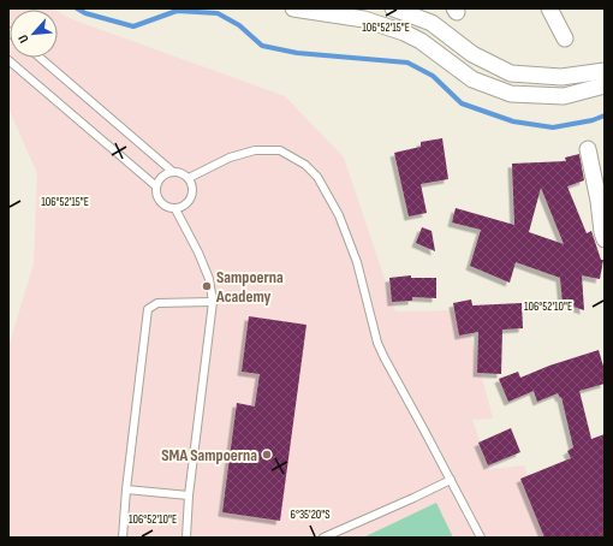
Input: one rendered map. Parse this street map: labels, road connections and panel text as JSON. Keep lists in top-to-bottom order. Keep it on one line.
{"places":["Sampoerna Academy","SMA Sampoerna"],"north":"bottom left","coordinates":["106°52'15\"E","106°52'10\"E","6°35'20\"S"]}
